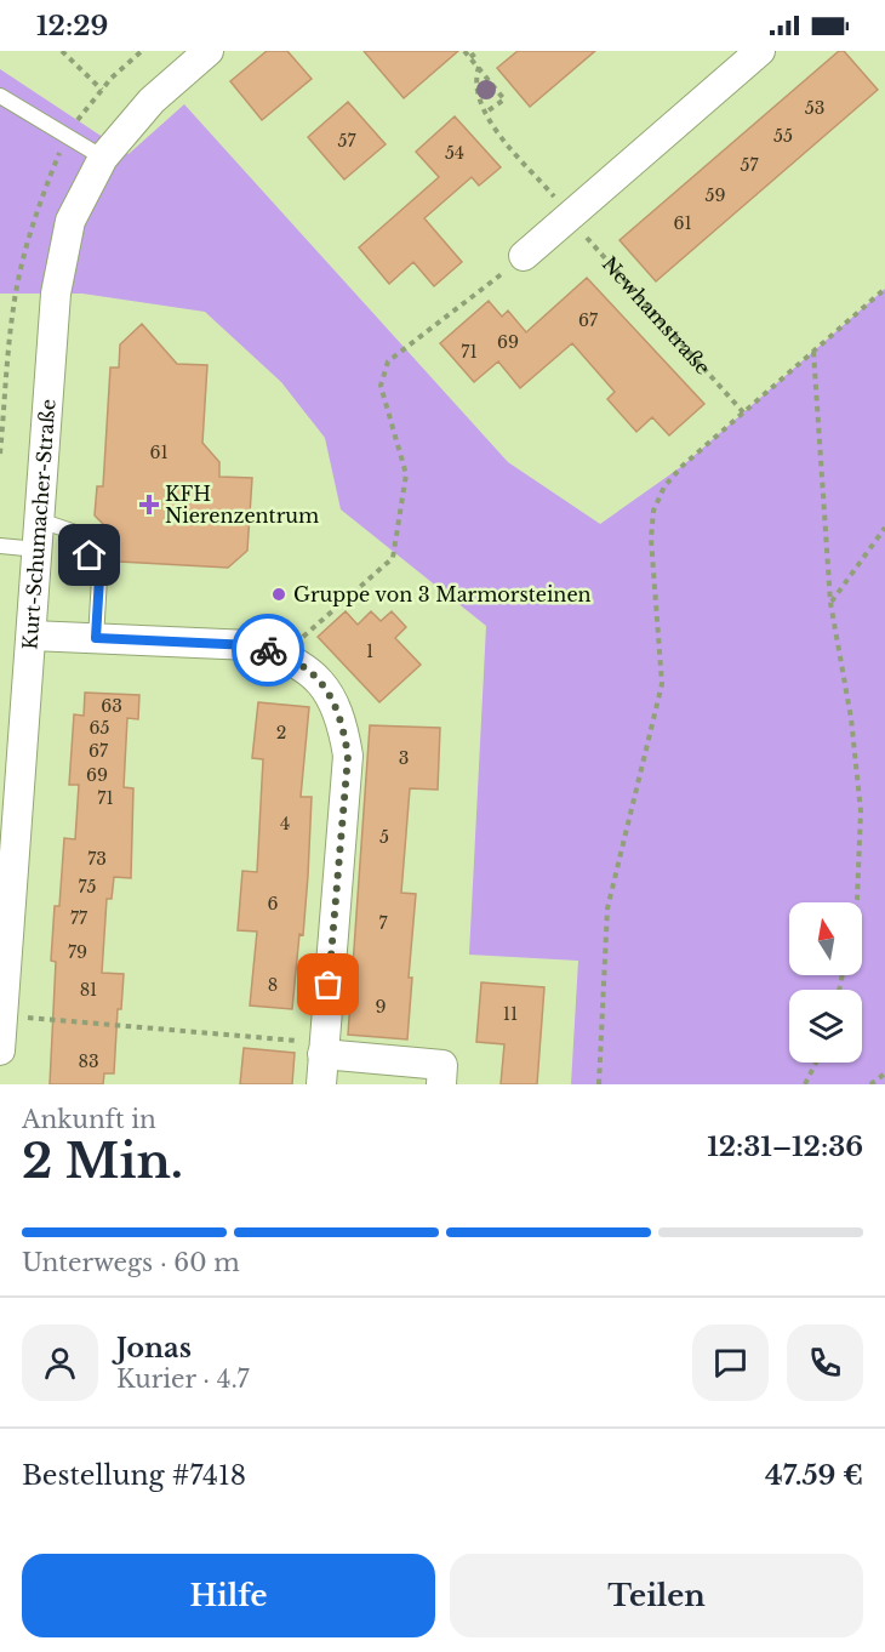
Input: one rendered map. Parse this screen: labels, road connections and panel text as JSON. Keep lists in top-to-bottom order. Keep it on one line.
{"streets":{"street":["Kurt-Schumacher-Straße"],"path":["Newhamstraße"]},"places":{"health":["KFH Nierenzentrum"],"other":["Gruppe von 3 Marmorsteinen"]},"house_numbers":["53","55","57","54","57","59","61","67","69","71","61","1","63","65","2","67","3","69","71","4","5","73","75","6","77","7","79","8","81","9","11","83"],"north":"top","page":{"status":"12:29","heading":["2 Min.","Ankunft in","12:31–12:36"],"panel":["Jonas","Kurier · 4.7","Bestellung #7418","47.59 €"],"bar":"Unterwegs · 60 m","buttons":["Hilfe","Teilen"]}}
